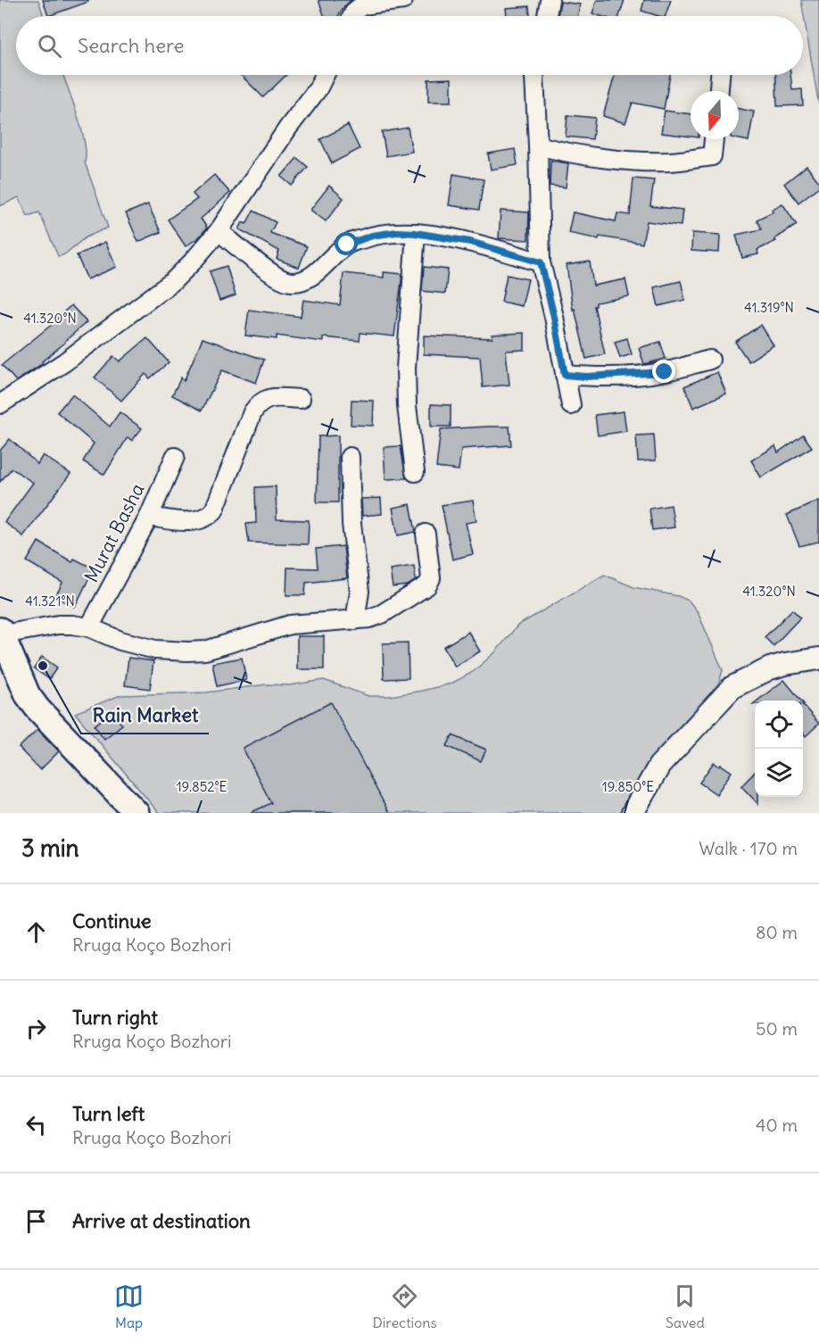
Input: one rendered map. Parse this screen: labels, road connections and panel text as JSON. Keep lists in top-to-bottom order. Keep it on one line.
{"streets":{"street":["Murat Basha"]},"places":["Rain Market"],"north":"bottom","page":{"search":"Search here","heading":["3 min","Walk · 170 m"],"list":[["Continue","Rruga Koço Bozhori","80 m"],["Turn right","Rruga Koço Bozhori","50 m"],["Turn left","Rruga Koço Bozhori","40 m"],"Arrive at destination"],"nav":["Map","Directions","Saved"]},"coordinates":["41.319°N","41.320°N","41.321°N","19.852°E","19.850°E"]}
